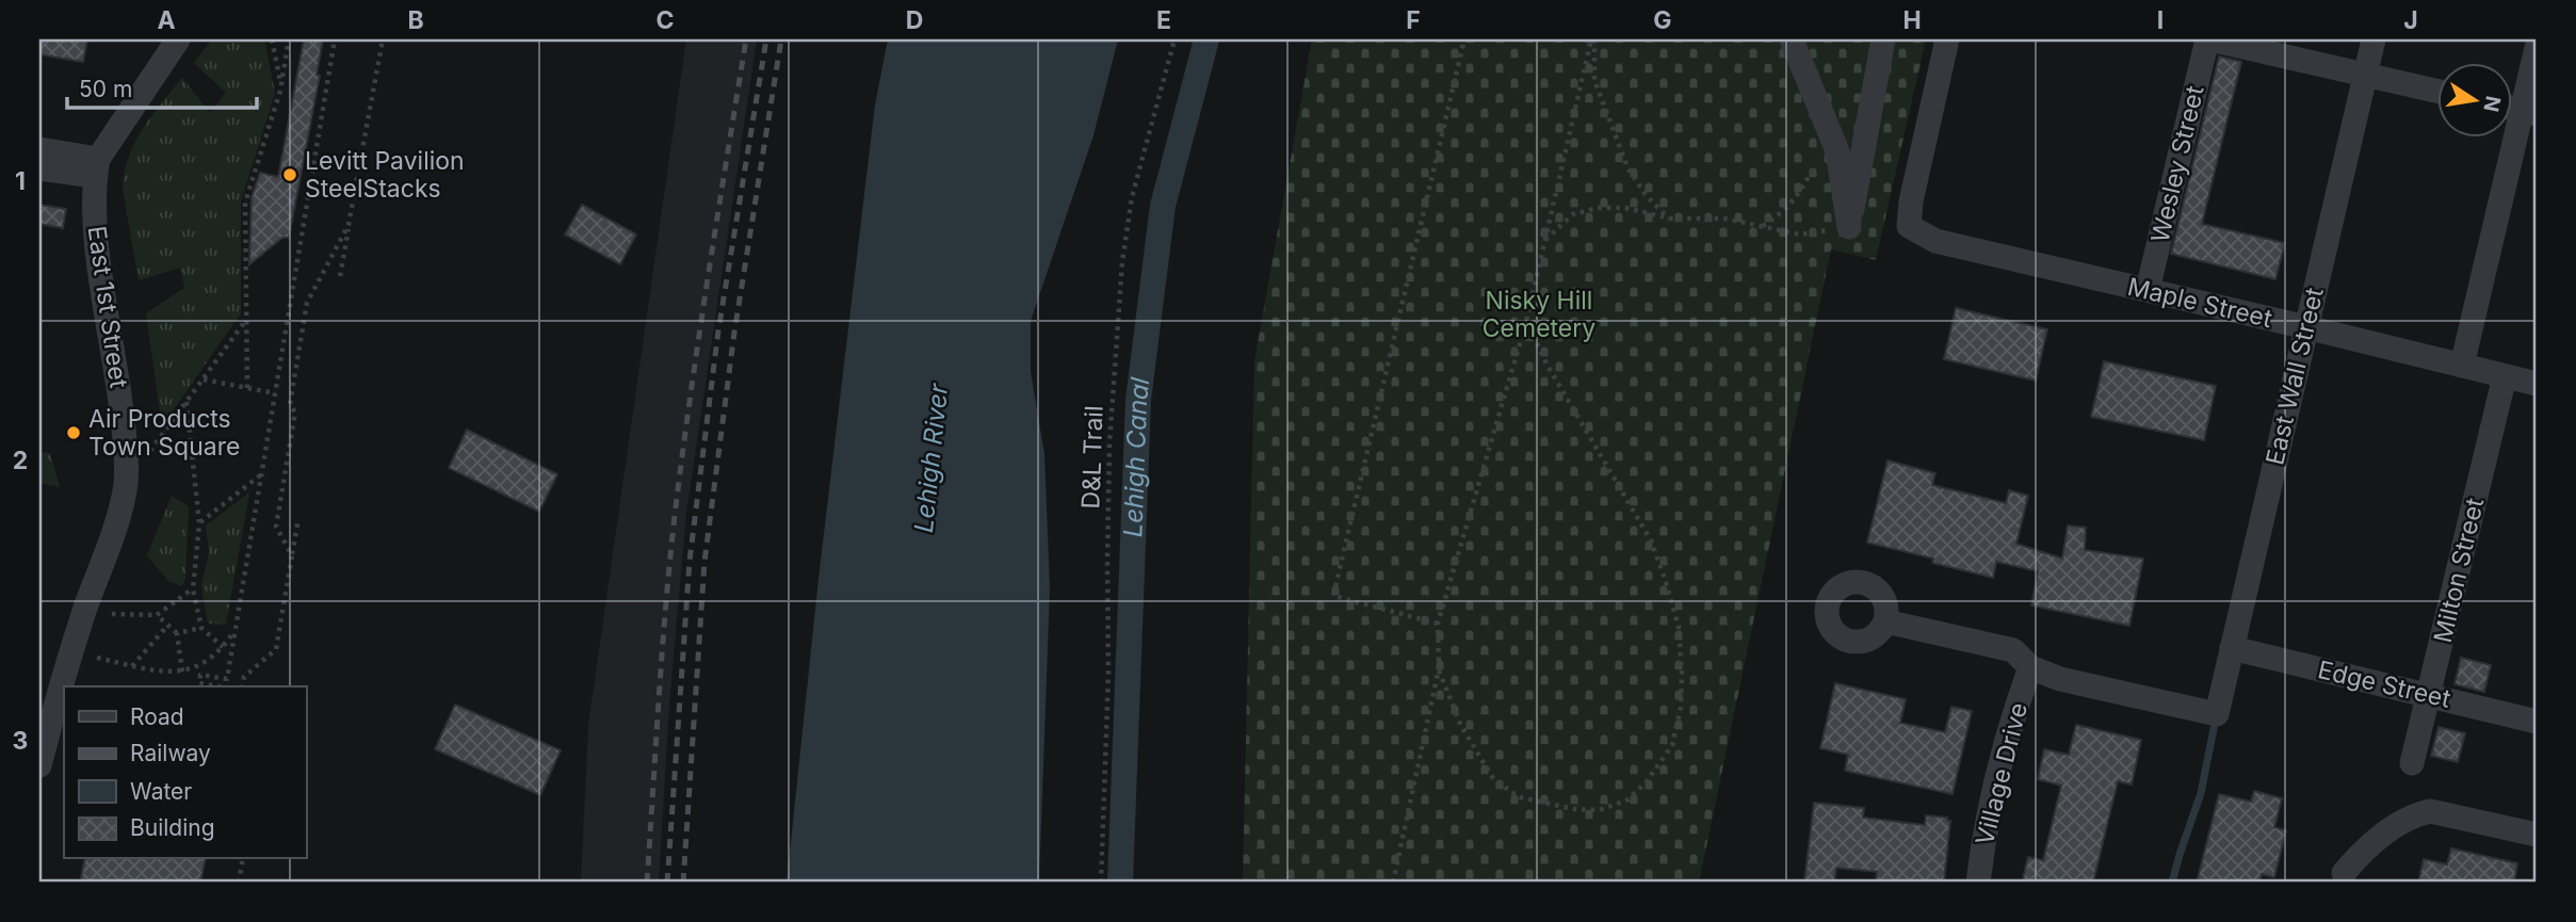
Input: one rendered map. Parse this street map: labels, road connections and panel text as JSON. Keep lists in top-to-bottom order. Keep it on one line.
{"streets":{"street":["Wesley Street","Maple Street","East 1st Street","East Wall Street","Milton Street","Edge Street","Village Drive"],"path":["D&L Trail"]},"crossings":[["Wesley Street","Maple Street"],["Maple Street","East Wall Street"],["Maple Street","Milton Street"],["East Wall Street","Edge Street"],["East Wall Street","Village Drive"],["Milton Street","Edge Street"]],"water":["Lehigh Canal","Lehigh River"],"parks":["Nisky Hill Cemetery"],"places":["Levitt Pavilion SteelStacks","Air Products Town Square"],"legend":["Road","Railway","Water","Building"],"scale_bar":"50 m","north":"right","grid":{"columns":["A","B","C","D","E","F","G","H","I","J"],"rows":["1","2","3"]}}
